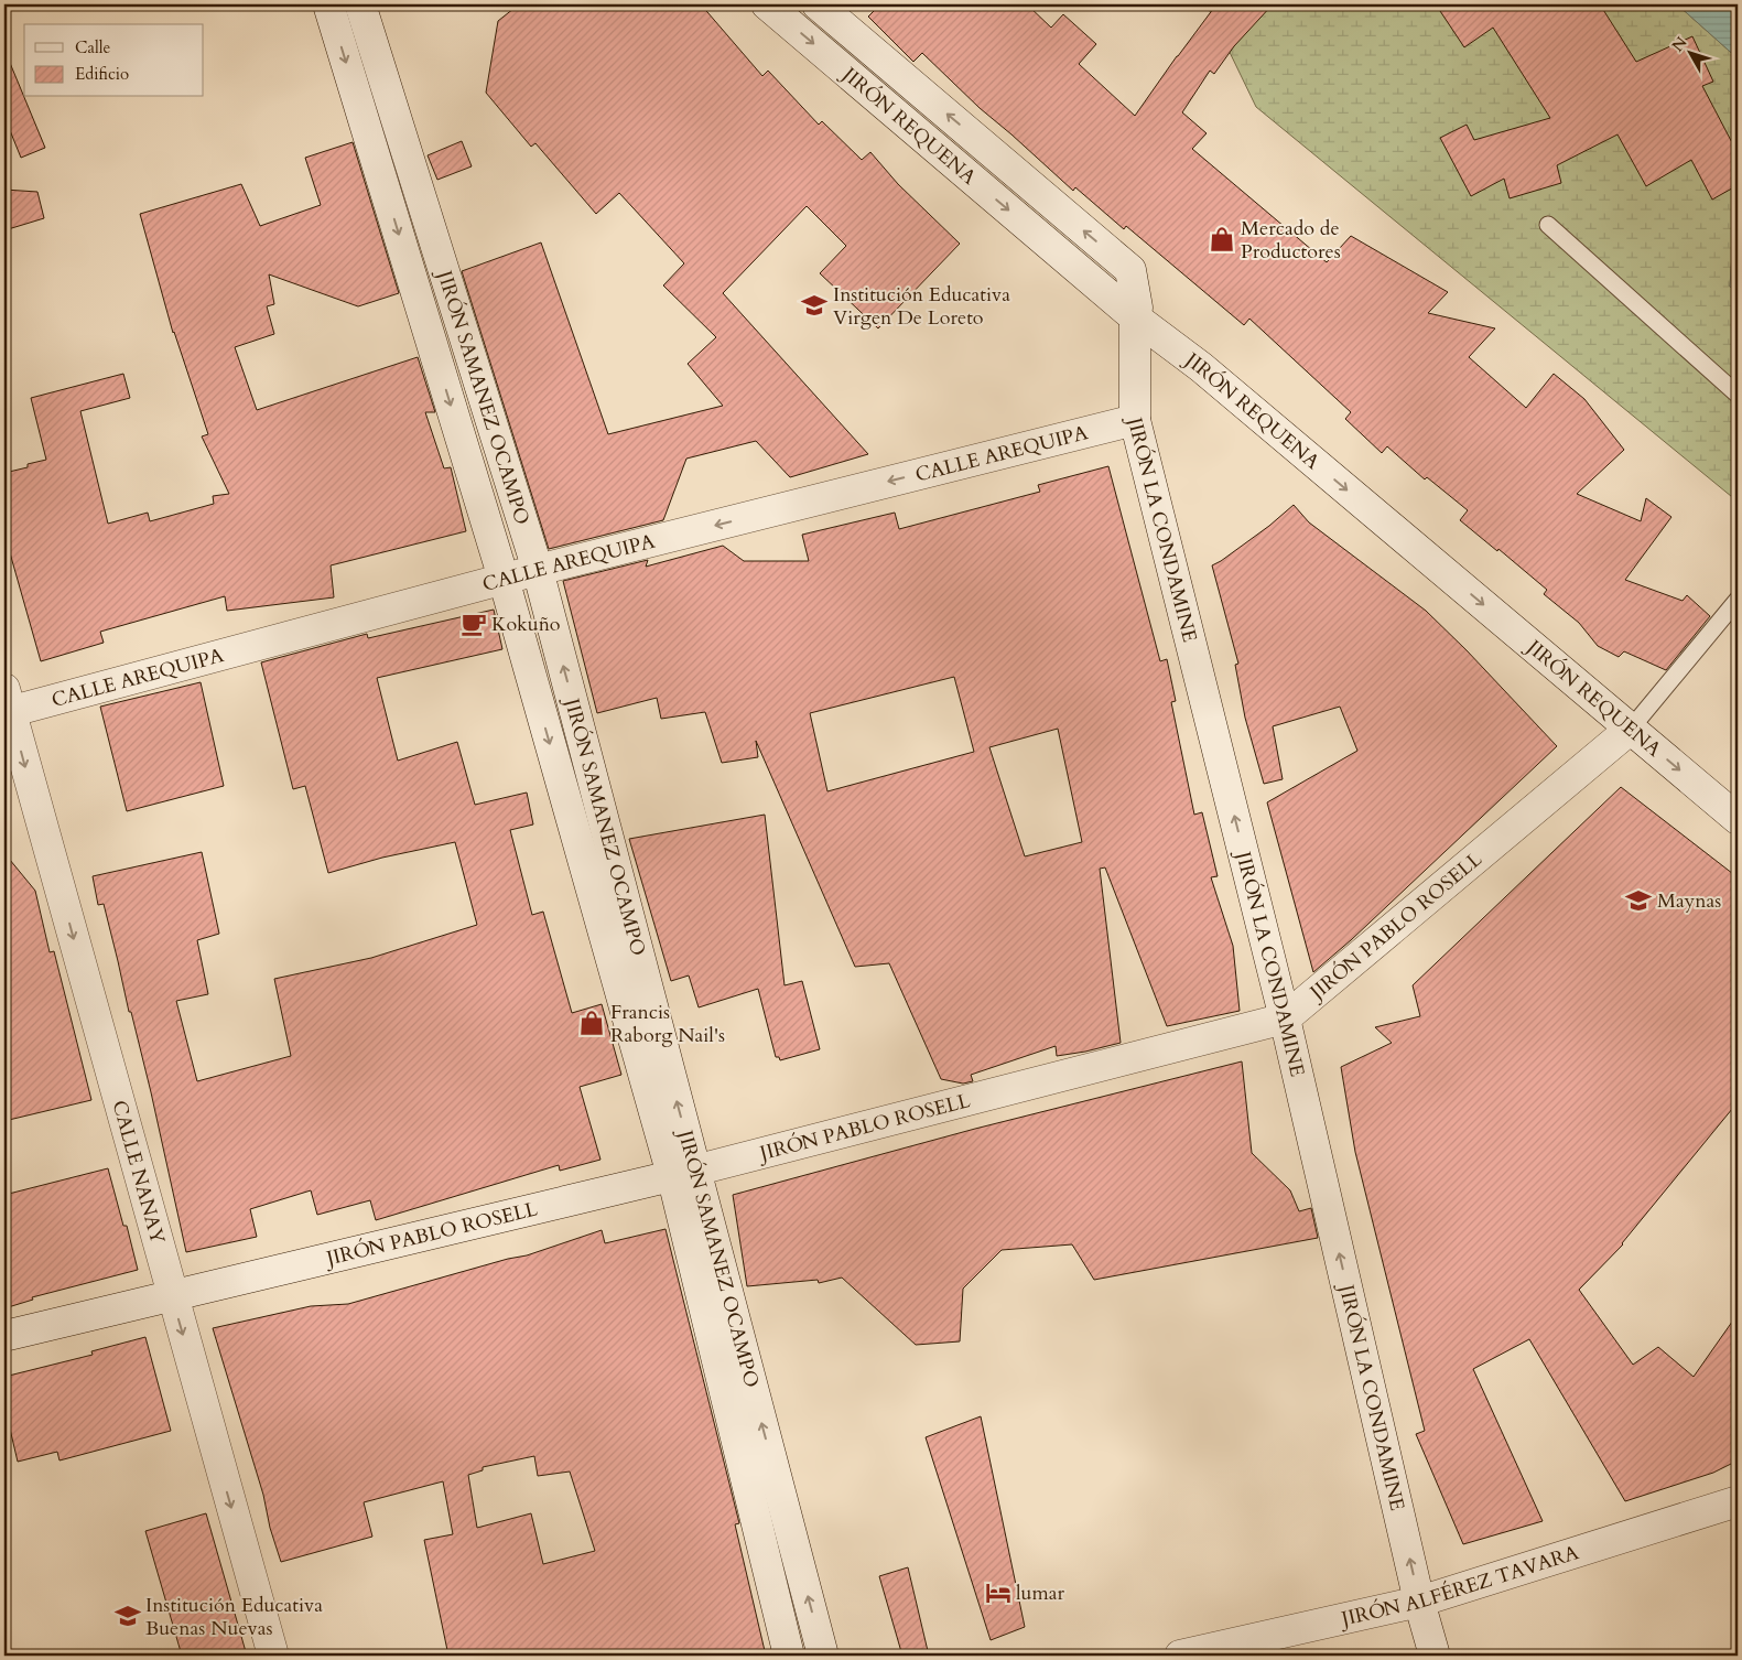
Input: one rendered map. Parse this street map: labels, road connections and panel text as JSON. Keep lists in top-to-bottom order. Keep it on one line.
{"streets":{"street":["JIRÓN REQUENA","JIRÓN SAMANEZ OCAMPO","CALLE AREQUIPA","JIRÓN LA CONDAMINE","JIRÓN PABLO ROSELL","CALLE NANAY","JIRÓN ALFÉREZ TAVARA"]},"crossings":[["JIRÓN REQUENA","JIRÓN LA CONDAMINE"],["JIRÓN REQUENA","JIRÓN PABLO ROSELL"],["JIRÓN SAMANEZ OCAMPO","CALLE AREQUIPA"],["JIRÓN SAMANEZ OCAMPO","JIRÓN PABLO ROSELL"],["CALLE AREQUIPA","JIRÓN LA CONDAMINE"],["CALLE AREQUIPA","CALLE NANAY"],["JIRÓN LA CONDAMINE","JIRÓN PABLO ROSELL"],["JIRÓN LA CONDAMINE","JIRÓN ALFÉREZ TAVARA"],["JIRÓN PABLO ROSELL","CALLE NANAY"]],"one_way":["CALLE AREQUIPA","JIRÓN LA CONDAMINE","CALLE NANAY"],"places":{"shop":["Mercado de Productores","Francis Raborg Nail's"],"school or university":["Institución Educativa Virgen De Loreto","Maynas","Institución Educativa Buenas Nuevas"],"cafe":["Kokuño"],"hotel":["lumar"]},"legend":["Calle","Edificio"],"north":"top left"}
